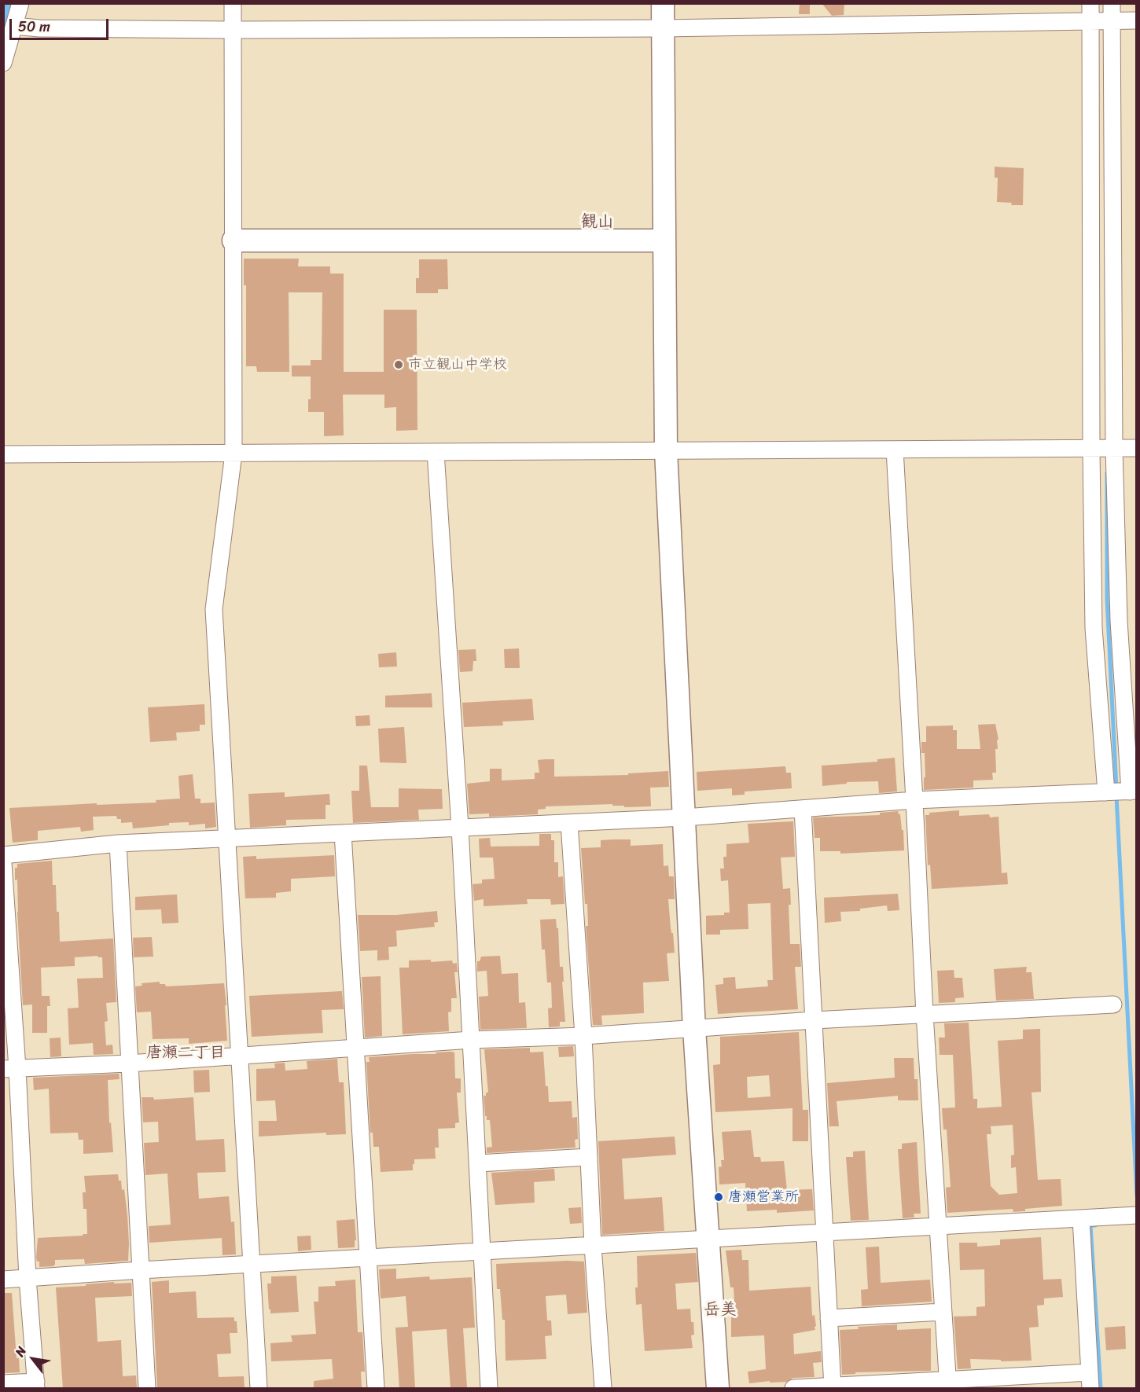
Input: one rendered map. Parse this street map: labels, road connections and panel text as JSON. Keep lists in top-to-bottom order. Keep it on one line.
{"districts":["観山","唐瀬二丁目","岳美"],"places":["市立観山中学校","唐瀬営業所"],"scale_bar":"50 m","north":"top left"}
